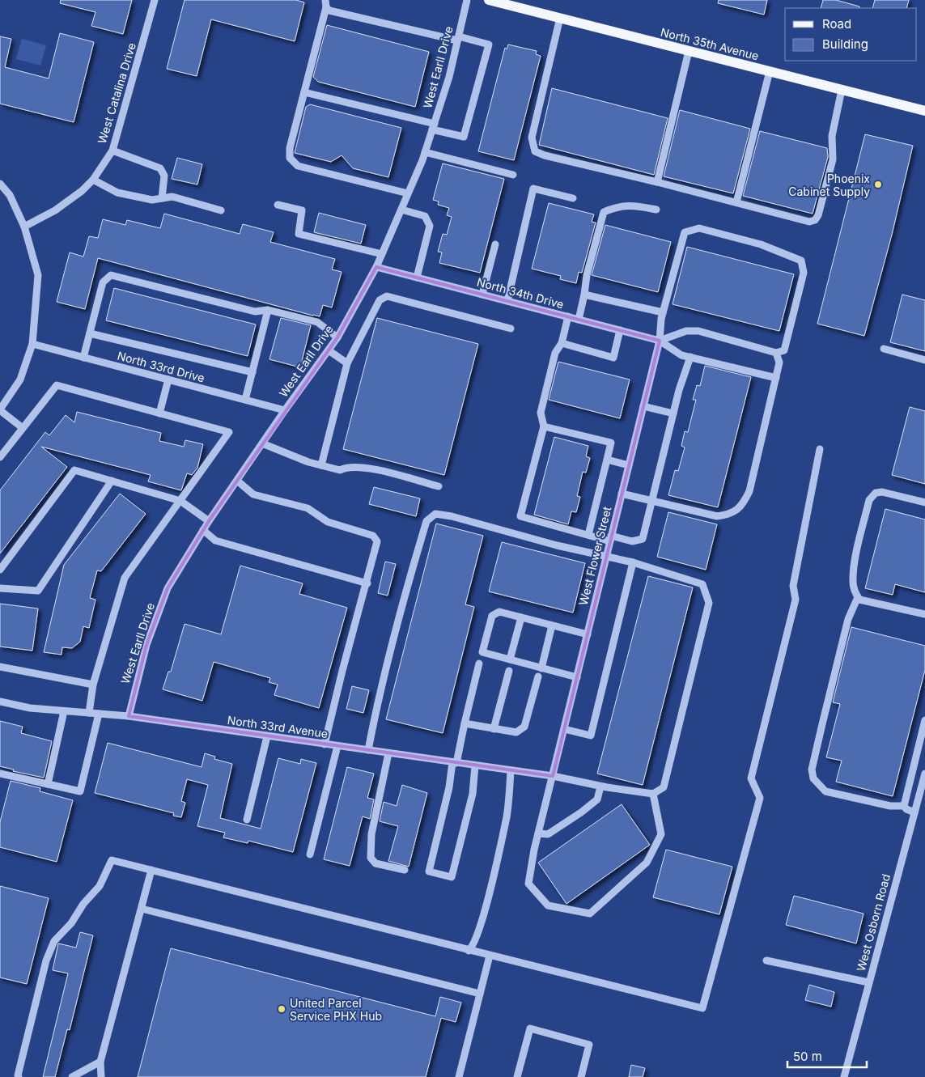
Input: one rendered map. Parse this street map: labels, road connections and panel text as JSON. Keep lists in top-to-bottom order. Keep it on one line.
{"streets":{"main road":["North 35th Avenue"],"street":["West Earll Drive","West Catalina Drive","North 34th Drive","North 33rd Drive","West Flower Street","North 33rd Avenue","West Osborn Road"]},"crossings":[["West Earll Drive","North 34th Drive"],["West Earll Drive","North 33rd Drive"],["West Earll Drive","North 33rd Avenue"],["North 34th Drive","West Flower Street"],["West Flower Street","North 33rd Avenue"]],"places":["Phoenix Cabinet Supply","United Parcel Service PHX Hub"],"legend":["Road","Building"],"scale_bar":"50 m"}
